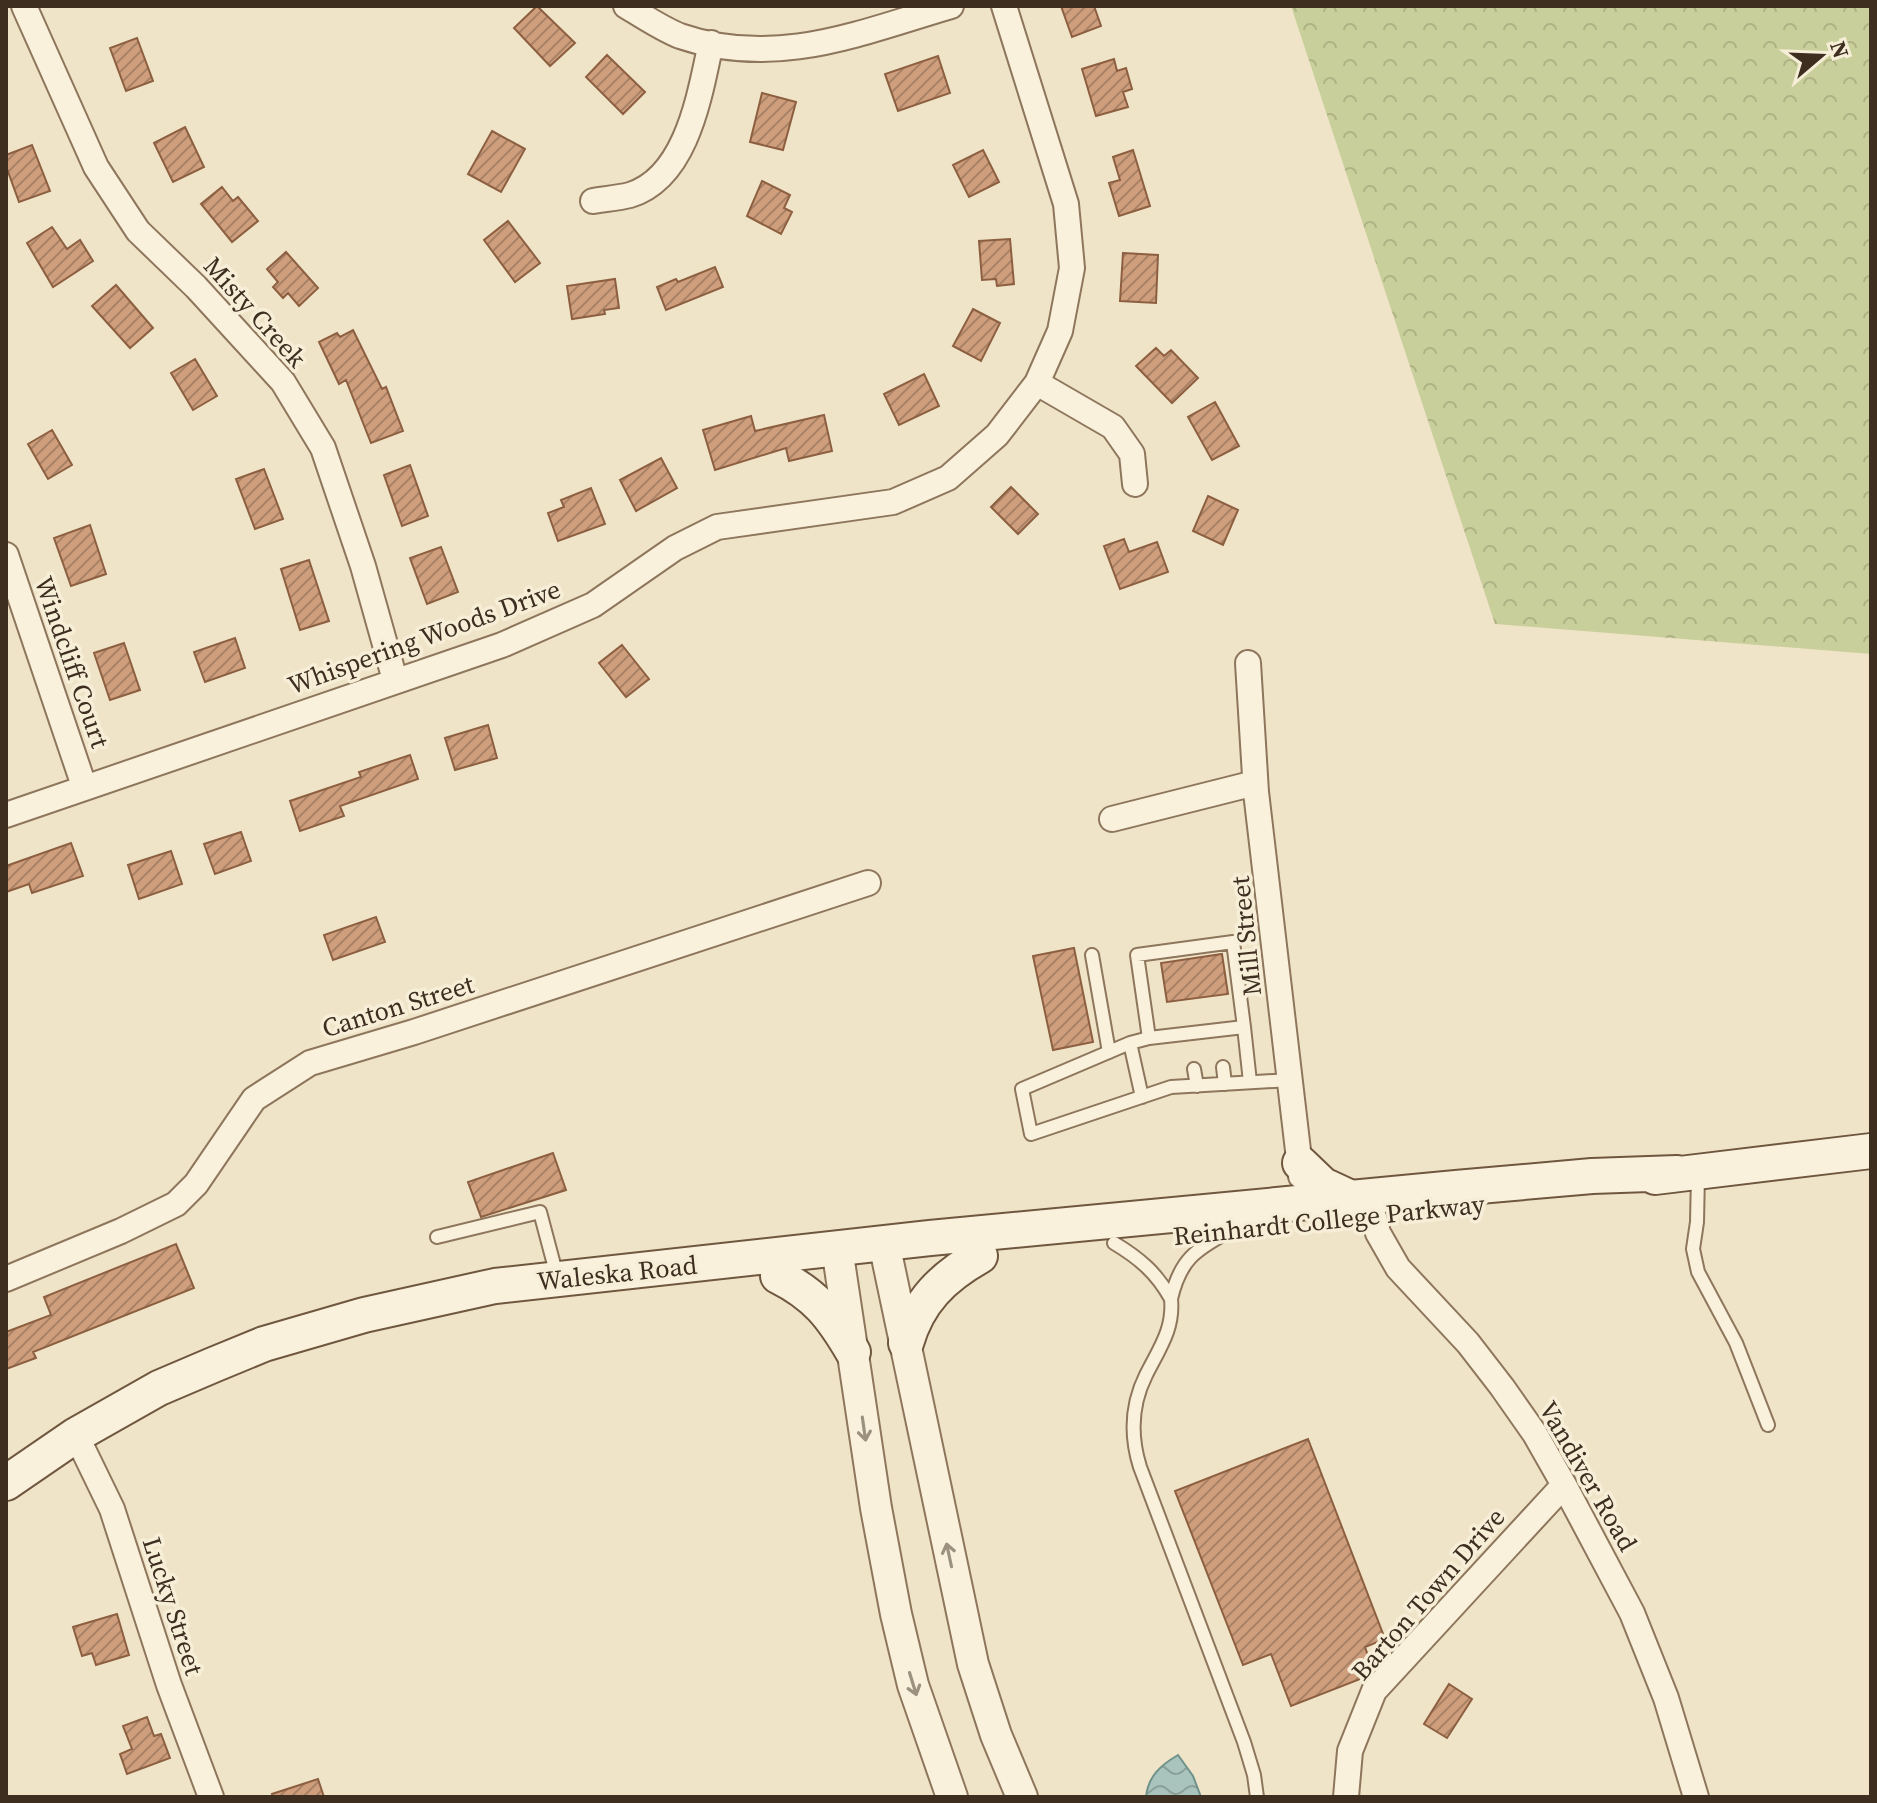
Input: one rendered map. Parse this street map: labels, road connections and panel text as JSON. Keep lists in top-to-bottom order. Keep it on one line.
{"streets":{"main road":["Reinhardt College Parkway","Waleska Road"],"street":["Misty Creek","Whispering Woods Drive","Windcliff Court","Mill Street","Canton Street","Vandiver Road","Barton Town Drive","Lucky Street"]},"crossings":[["Misty Creek","Whispering Woods Drive"],["Whispering Woods Drive","Windcliff Court"],["Mill Street","Reinhardt College Parkway"],["Reinhardt College Parkway","Vandiver Road"],["Waleska Road","Lucky Street"],["Vandiver Road","Barton Town Drive"]],"north":"right"}
